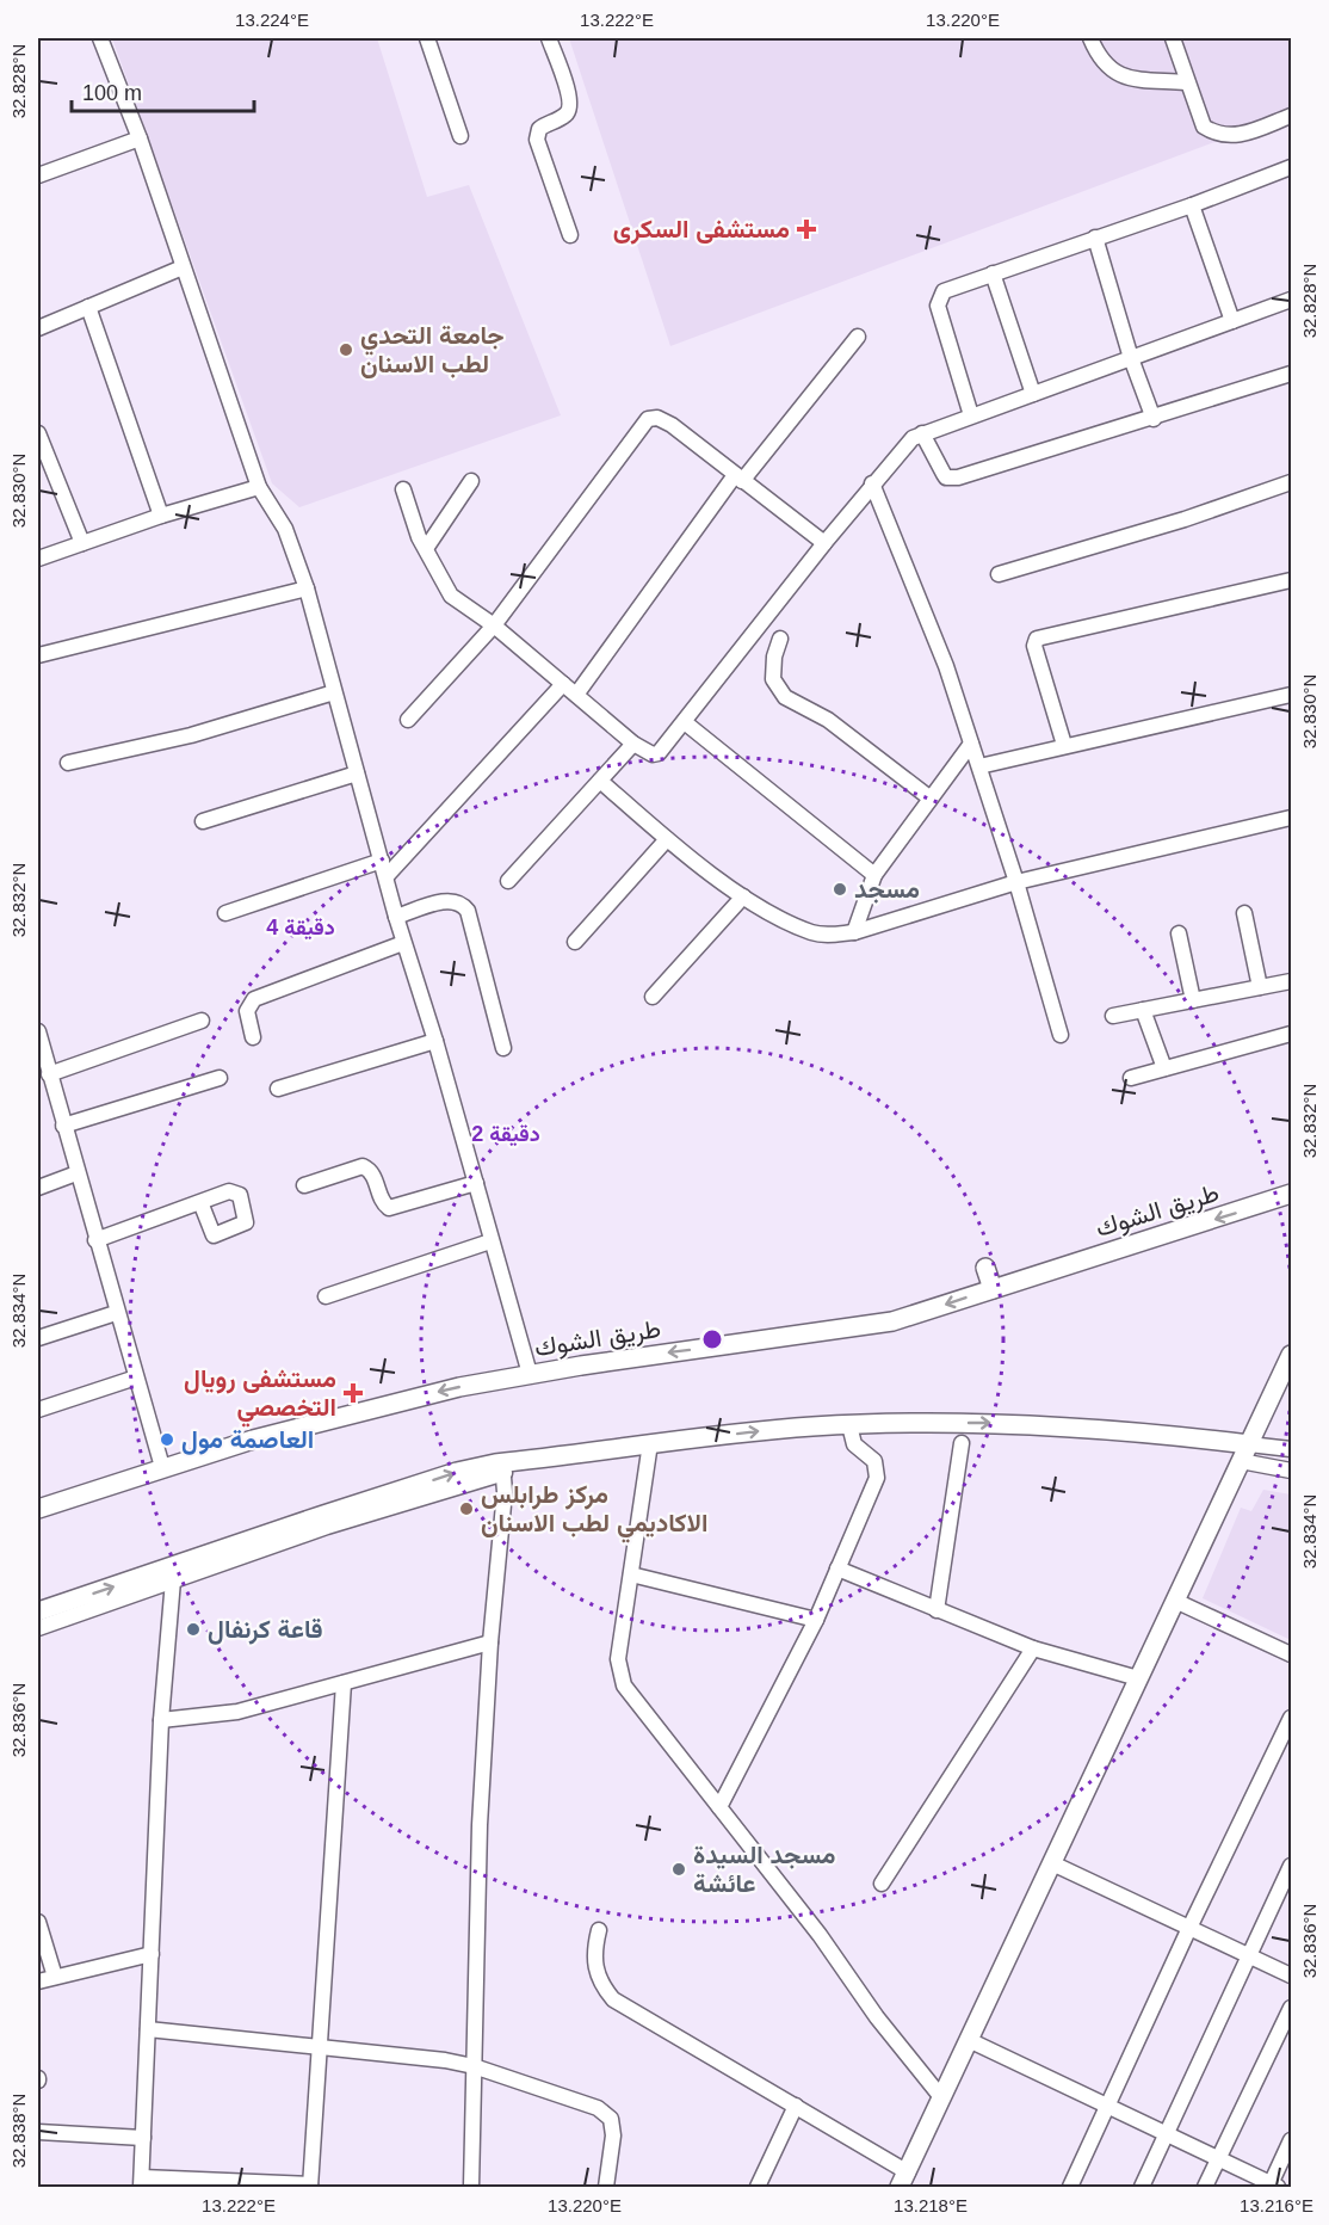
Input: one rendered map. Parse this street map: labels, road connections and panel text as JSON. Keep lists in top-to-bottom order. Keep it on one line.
{"streets":{"main road":["طريق الشوك"]},"places":{"health":["مستشفى السكرى","مستشفى رويال التخصصي"],"other":["جامعة التحدي لطب الاسنان","مسجد","العاصمة مول","مركز طرابلس الاكاديمي لطب الاسنان","قاعة كرنفال","مسجد السيدة عائشة"]},"scale_bar":"100 m","coordinates":["13.224°E","13.222°E","13.220°E","32.828°N","32.830°N","32.832°N","32.834°N","32.836°N","32.838°N","13.218°E","13.216°E"],"rings":["4 دقيقة","2 دقيقة"]}
